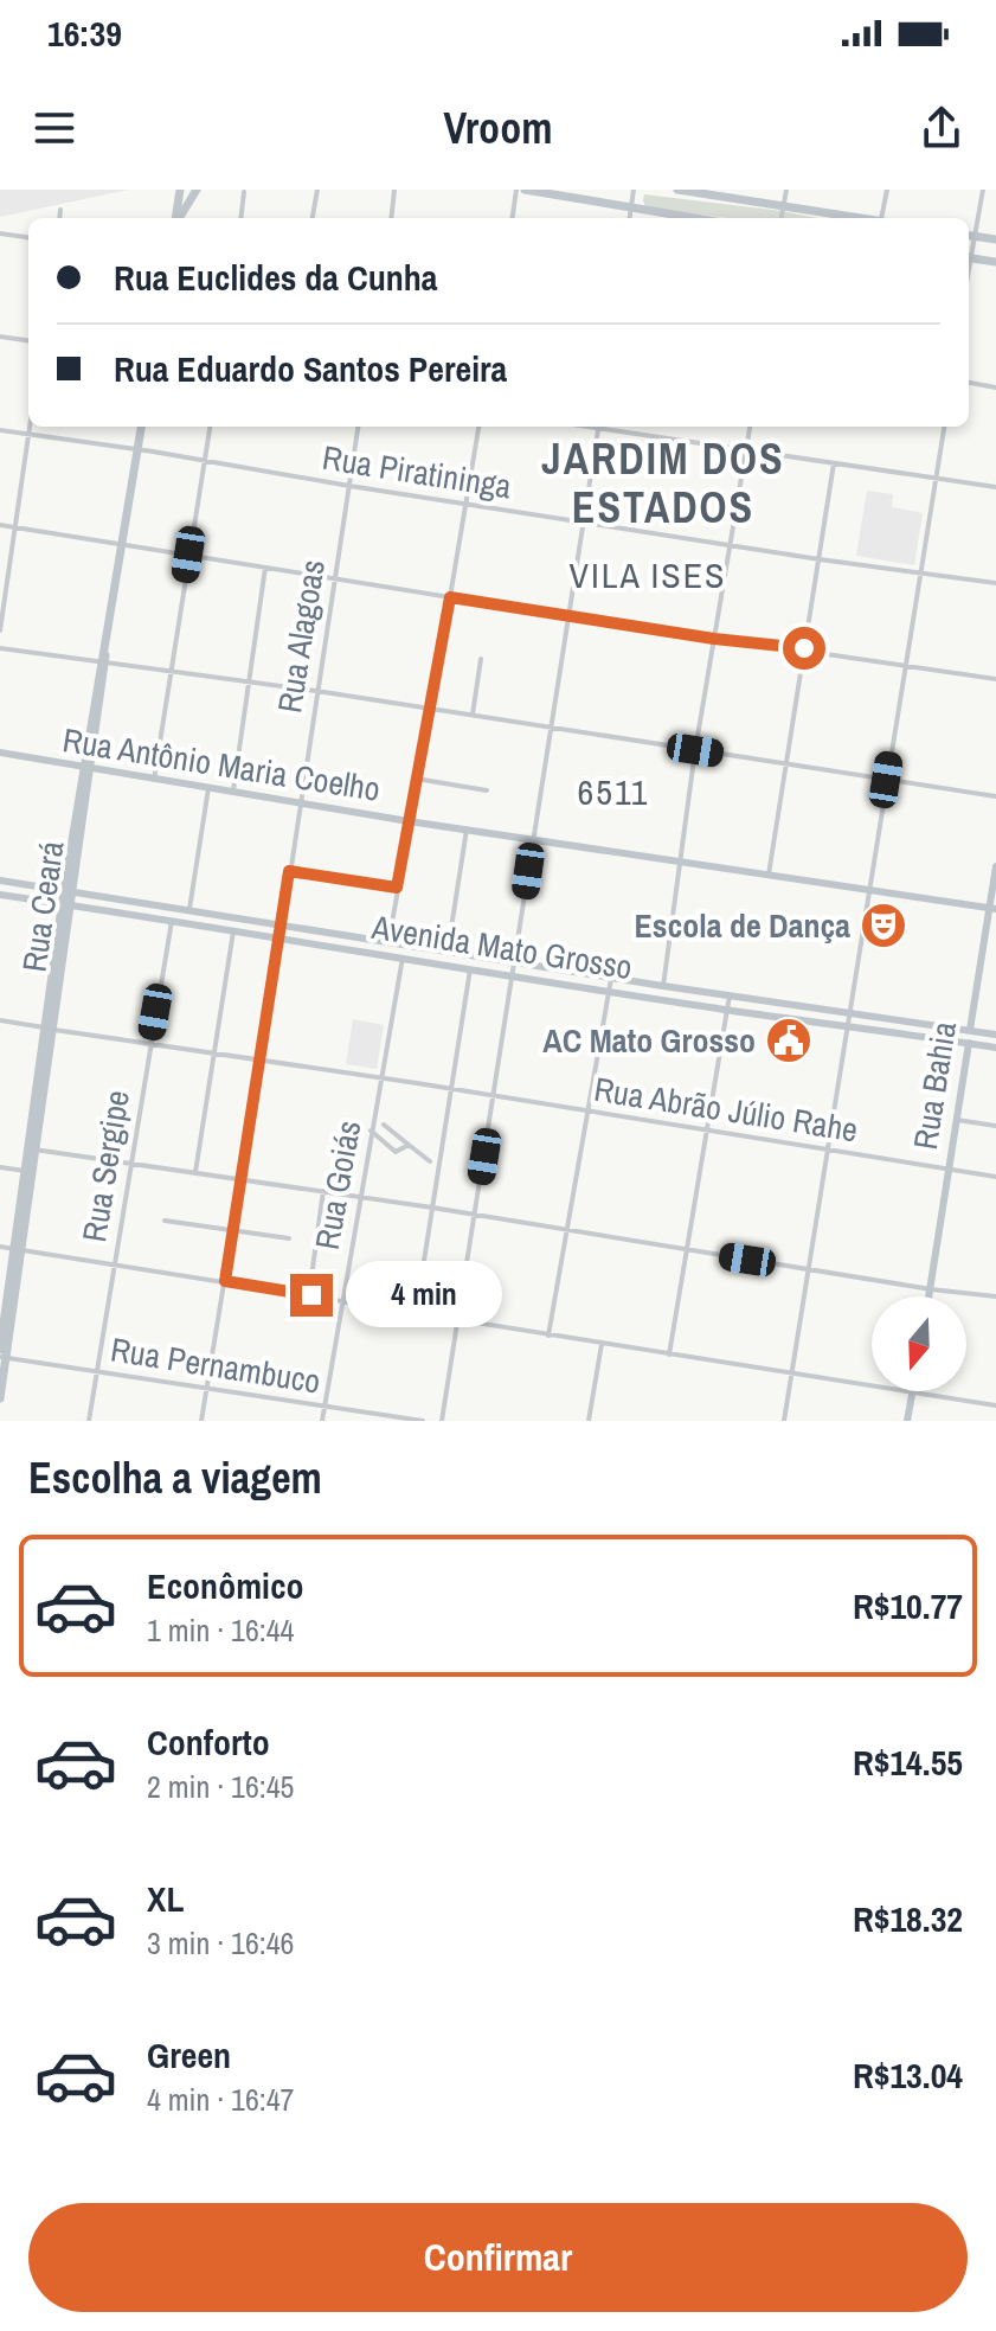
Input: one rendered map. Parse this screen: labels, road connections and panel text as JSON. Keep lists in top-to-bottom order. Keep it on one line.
{"streets":{"main road":["Rua Antônio Maria Coelho","Rua Ceará","Avenida Mato Grosso","Rua Bahia"],"street":["Rua Piratininga","Rua Alagoas","Rua Abrão Júlio Rahe","Rua Sergipe","Rua Goiás","Rua Pernambuco"]},"crossings":[["Rua Piratininga","Rua Alagoas"],["Rua Piratininga","Rua Ceará"],["Rua Alagoas","Rua Antônio Maria Coelho"],["Rua Alagoas","Avenida Mato Grosso"],["Rua Alagoas","Rua Abrão Júlio Rahe"],["Rua Alagoas","Rua Pernambuco"],["Rua Antônio Maria Coelho","Rua Ceará"],["Rua Antônio Maria Coelho","Rua Bahia"],["Rua Ceará","Avenida Mato Grosso"],["Rua Ceará","Rua Abrão Júlio Rahe"],["Rua Ceará","Rua Pernambuco"],["Avenida Mato Grosso","Rua Bahia"],["Avenida Mato Grosso","Rua Sergipe"],["Avenida Mato Grosso","Rua Goiás"],["Rua Bahia","Rua Abrão Júlio Rahe"],["Rua Abrão Júlio Rahe","Rua Sergipe"],["Rua Abrão Júlio Rahe","Rua Goiás"],["Rua Sergipe","Rua Pernambuco"],["Rua Goiás","Rua Pernambuco"]],"districts":["JARDIM DOS ESTADOS","VILA ISES","6511"],"places":{"theatre":["Escola de Dança"],"public building":["AC Mato Grosso"]},"north":"bottom","page":{"status":"16:39","header":"Vroom","banner":["Rua Euclides da Cunha","Rua Eduardo Santos Pereira"],"bubble":"4 min","heading":"Escolha a viagem","list":[{"name":"Econômico","note":"1 min · 16:44","value":"R$10.77"},{"name":"Conforto","note":"2 min · 16:45","value":"R$14.55"},{"name":"XL","note":"3 min · 16:46","value":"R$18.32"},{"name":"Green","note":"4 min · 16:47","value":"R$13.04"}],"buttons":"Confirmar"}}
